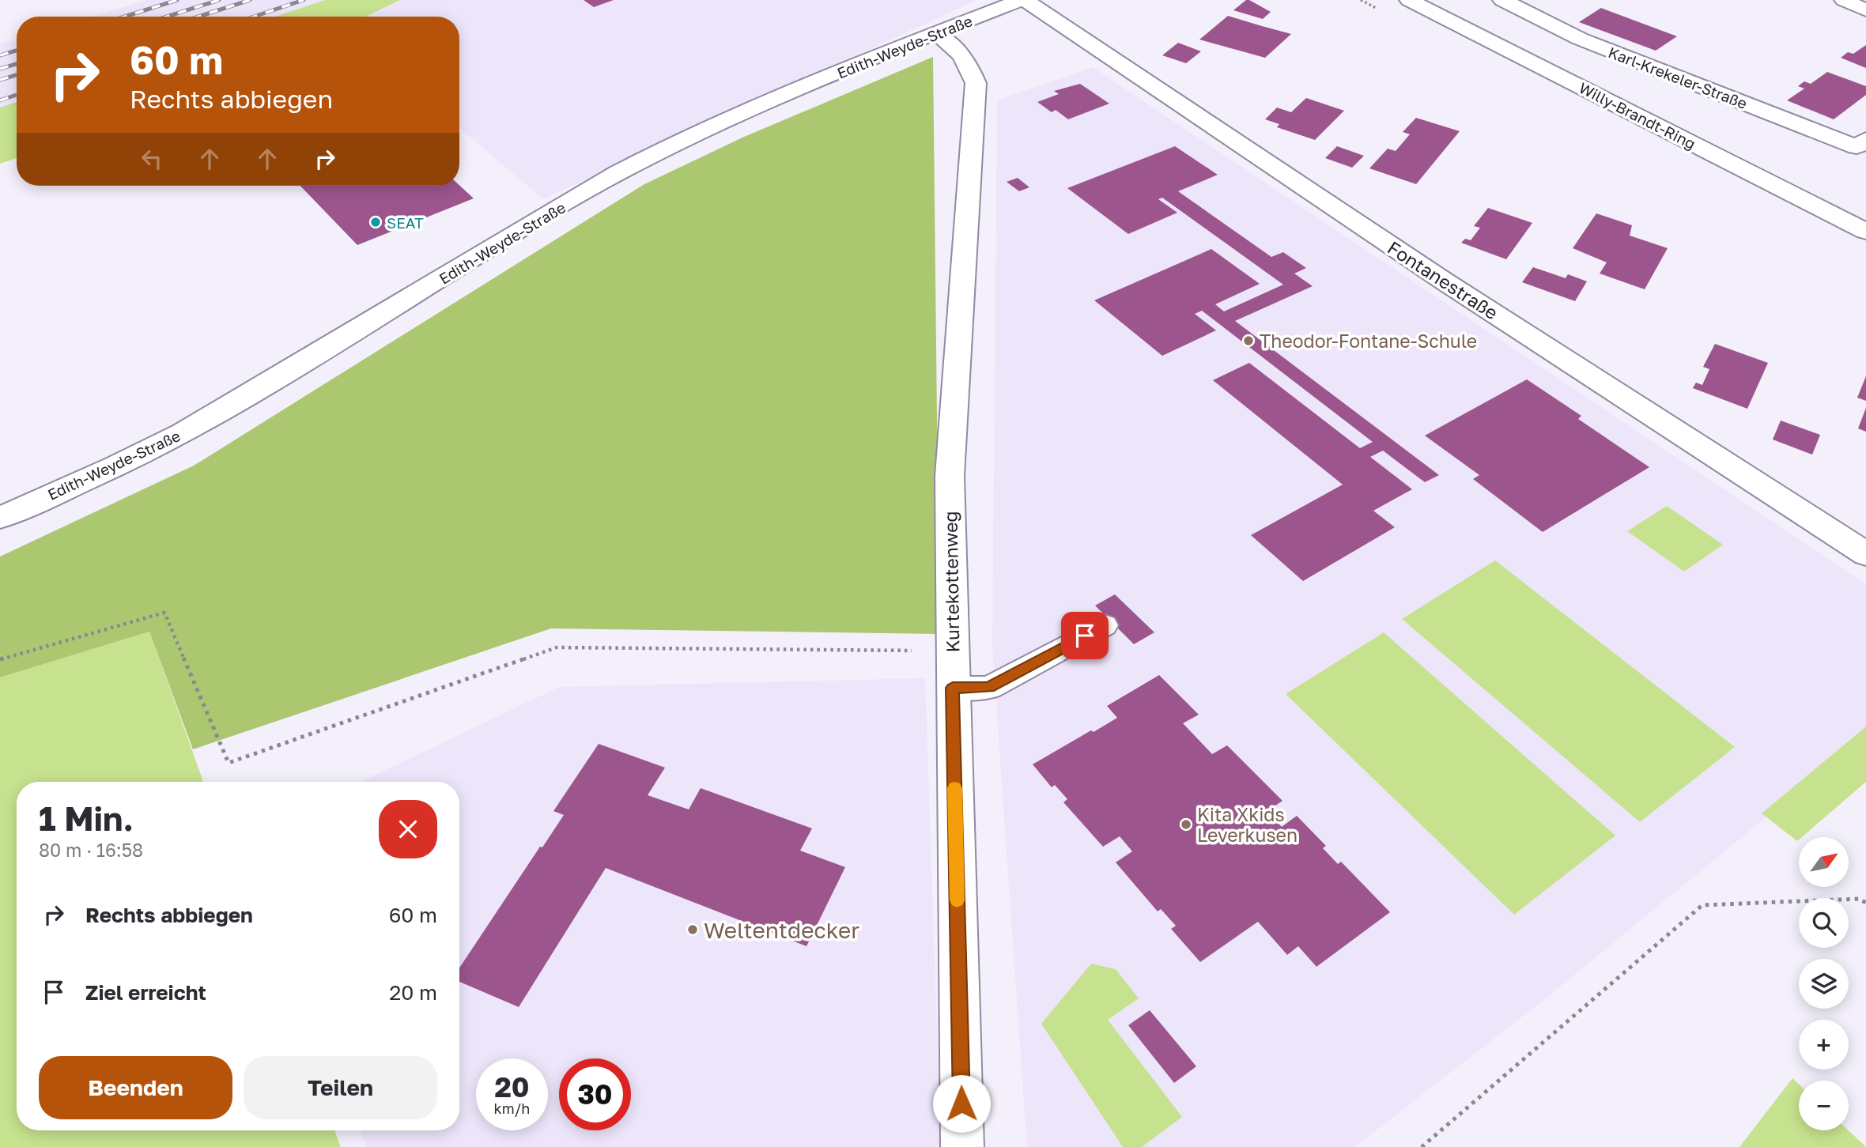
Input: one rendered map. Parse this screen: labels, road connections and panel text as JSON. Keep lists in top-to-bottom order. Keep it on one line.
{"streets":{"street":["Edith-Weyde-Straße","Karl-Krekeler-Straße","Willy-Brandt-Ring","Fontanestraße","Kurtekottenweg"]},"crossings":[["Edith-Weyde-Straße","Fontanestraße"],["Edith-Weyde-Straße","Kurtekottenweg"]],"places":["SEAT","Theodor-Fontane-Schule","Kita Xkids Leverkusen","Weltentdecker"],"north":"top right","page":{"turn":["60 m","Rechts abbiegen"],"heading":["1 Min.","80 m · 16:58"],"map_buttons":["+","−"],"list":[{"name":"Rechts abbiegen","value":"60 m"},{"name":"Ziel erreicht","value":"20 m"}],"buttons":["Beenden","Teilen"],"speed":"20 km/h","limit":"30"}}
